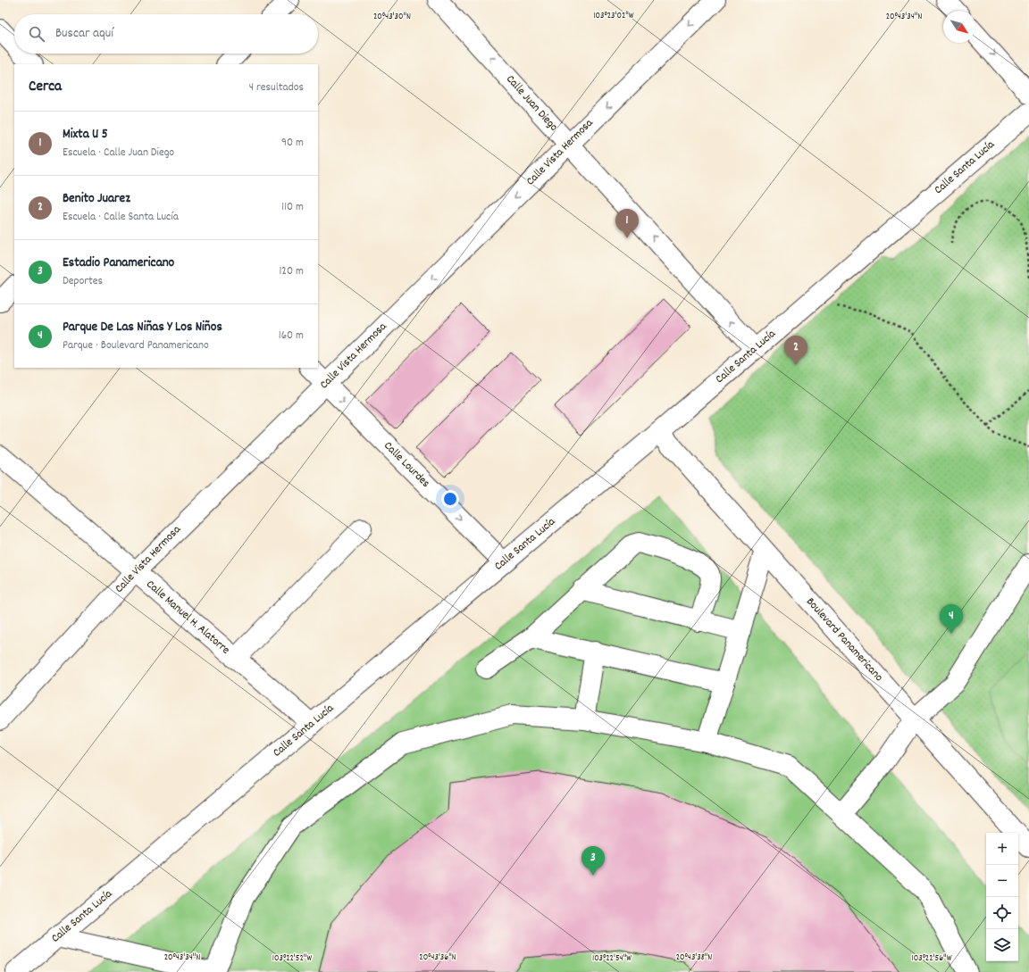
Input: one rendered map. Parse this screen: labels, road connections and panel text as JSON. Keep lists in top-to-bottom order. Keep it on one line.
{"streets":{"street":["Calle Juan Diego","Calle Vista Hermosa","Calle Santa Lucía","Calle Lourdes","Calle Manuel H. Alatorre","Boulevard Panamericano"]},"crossings":[["Calle Juan Diego","Calle Vista Hermosa"],["Calle Juan Diego","Calle Santa Lucía"],["Calle Vista Hermosa","Calle Lourdes"],["Calle Vista Hermosa","Calle Manuel H. Alatorre"],["Calle Santa Lucía","Calle Lourdes"],["Calle Santa Lucía","Calle Manuel H. Alatorre"],["Calle Santa Lucía","Boulevard Panamericano"]],"one_way":["Calle Juan Diego","Calle Vista Hermosa","Calle Lourdes"],"north":"bottom right","page":{"search":"Buscar aquí","heading":["Cerca","4 resultados"],"list":[{"mark":"1","name":"Mixta U 5","note":"Escuela · Calle Juan Diego","value":"90 m"},{"mark":"2","name":"Benito Juarez","note":"Escuela · Calle Santa Lucía","value":"110 m"},{"mark":"3","name":"Estadio Panamericano","note":"Deportes","value":"120 m"},{"mark":"4","name":"Parque De Las Niñas Y Los Niños","note":"Parque · Boulevard Panamericano","value":"160 m"}],"pins":["1","2","4","3"],"map_buttons":["+","−"]},"coordinates":["103°23'02\"W","20°43'30\"N","20°43'34\"N","20°43'36\"N","20°43'38\"N","103°22'52\"W","103°22'54\"W","103°22'56\"W"]}
